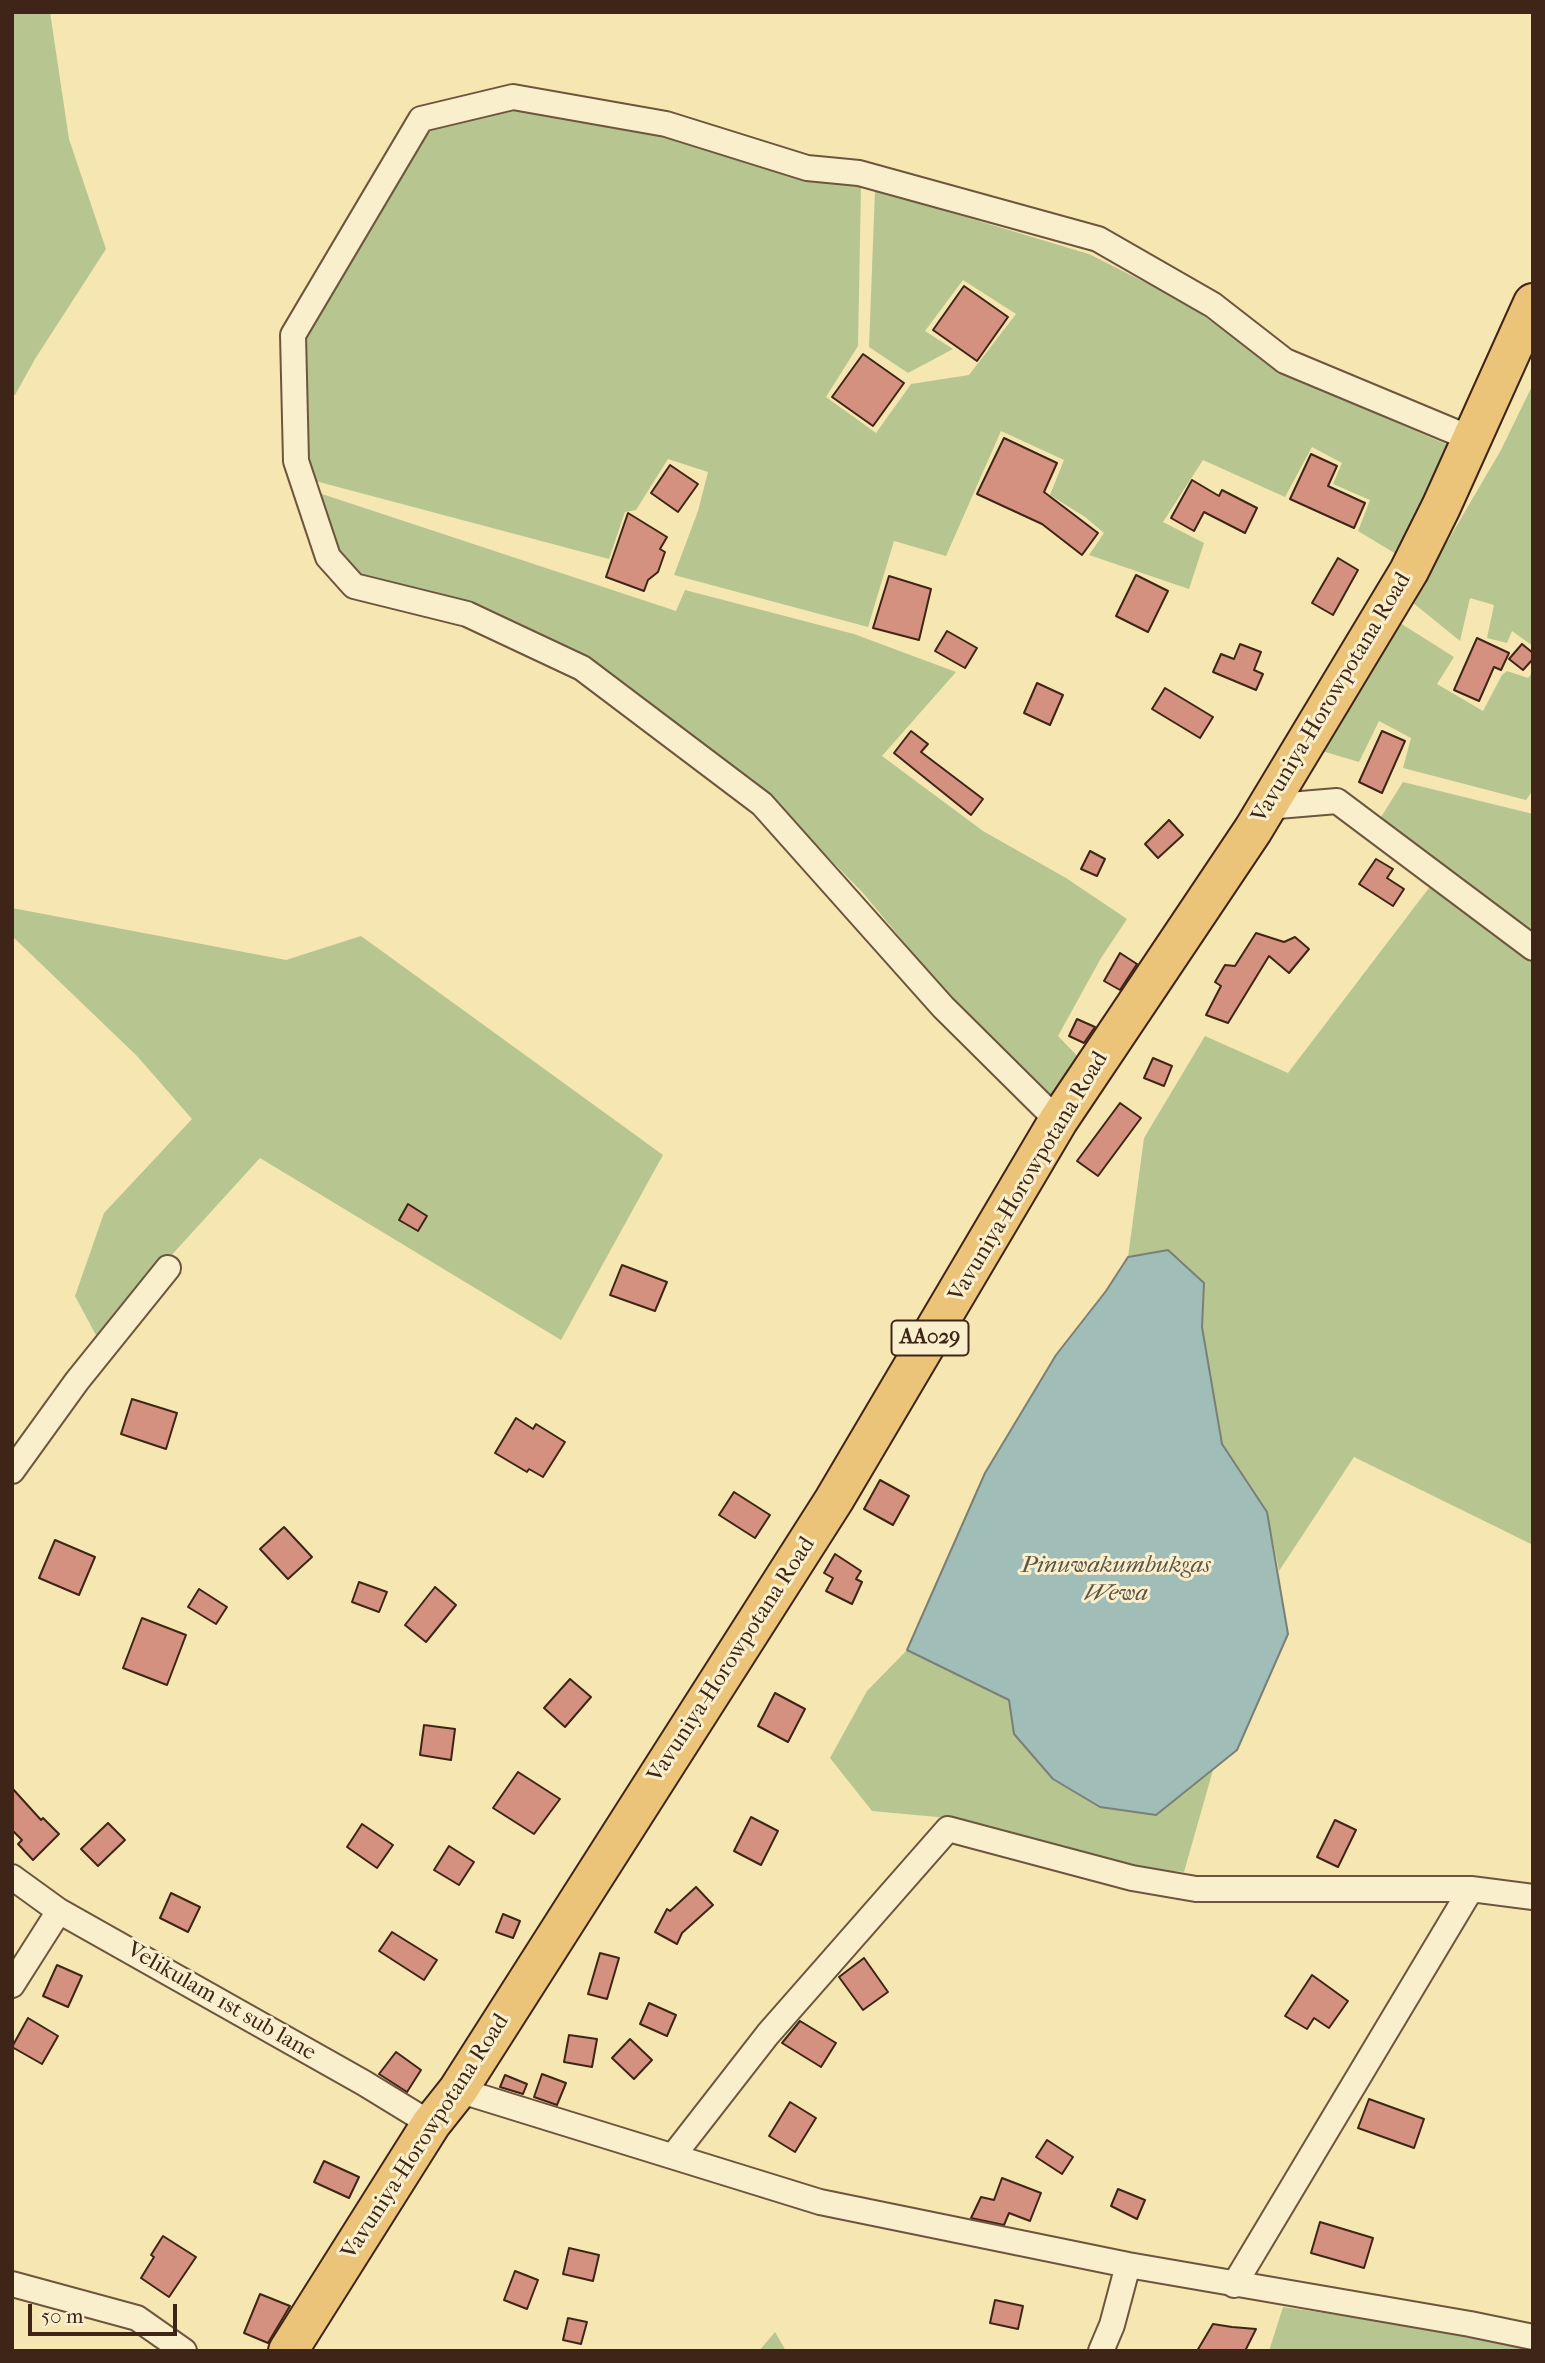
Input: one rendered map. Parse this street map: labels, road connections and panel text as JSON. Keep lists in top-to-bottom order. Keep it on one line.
{"streets":{"highway":["Vavuniya-Horowpotana Road","AA029"],"street":["Velikulam 1st sub lane"]},"crossings":[["Vavuniya-Horowpotana Road","Velikulam 1st sub lane"]],"water":["Pinuwakumbukgas Wewa"],"scale_bar":"50 m"}
